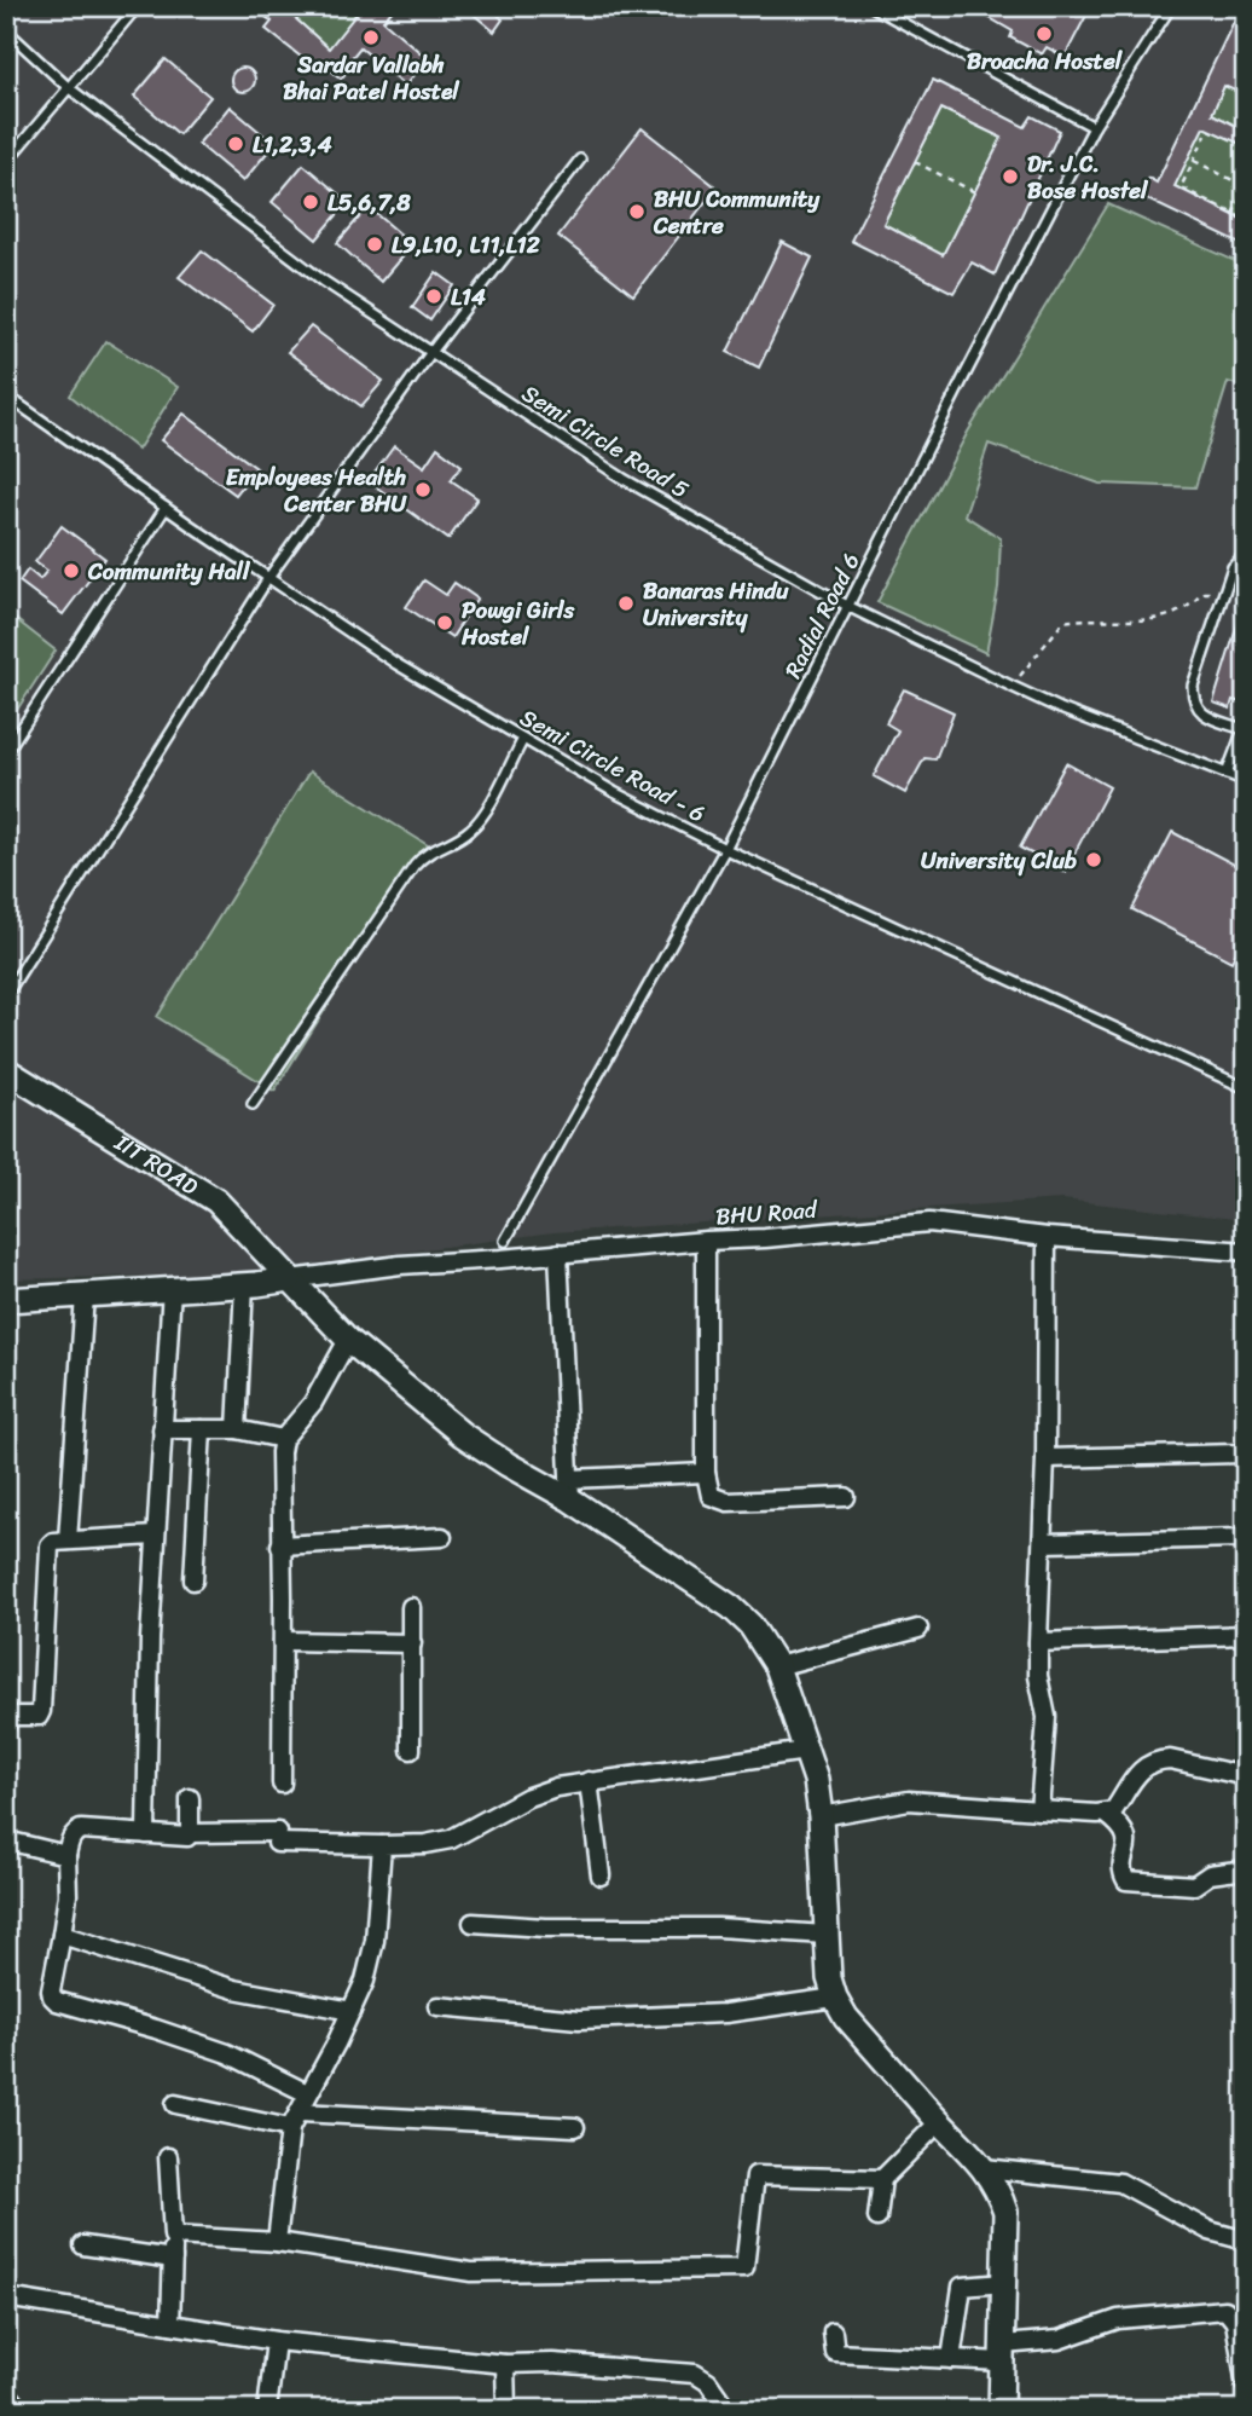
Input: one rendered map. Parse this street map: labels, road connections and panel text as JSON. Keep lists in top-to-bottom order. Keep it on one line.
{"streets":{"street":["IIT ROAD","BHU Road"],"lane":["Semi Circle Road 5","Radial Road 6","Semi Circle Road - 6"]},"crossings":[["Semi Circle Road 5","Radial Road 6"],["Radial Road 6","Semi Circle Road - 6"],["IIT ROAD","BHU Road"]],"places":["Broacha Hostel","Sardar Vallabh Bhai Patel Hostel","L1,2,3,4","Dr. J.C. Bose Hostel","L5,6,7,8","BHU Community Centre","L9,L10, L11,L12","L14","Employees Health Center BHU","Community Hall","Banaras Hindu University","Powgi Girls Hostel","University Club"]}
